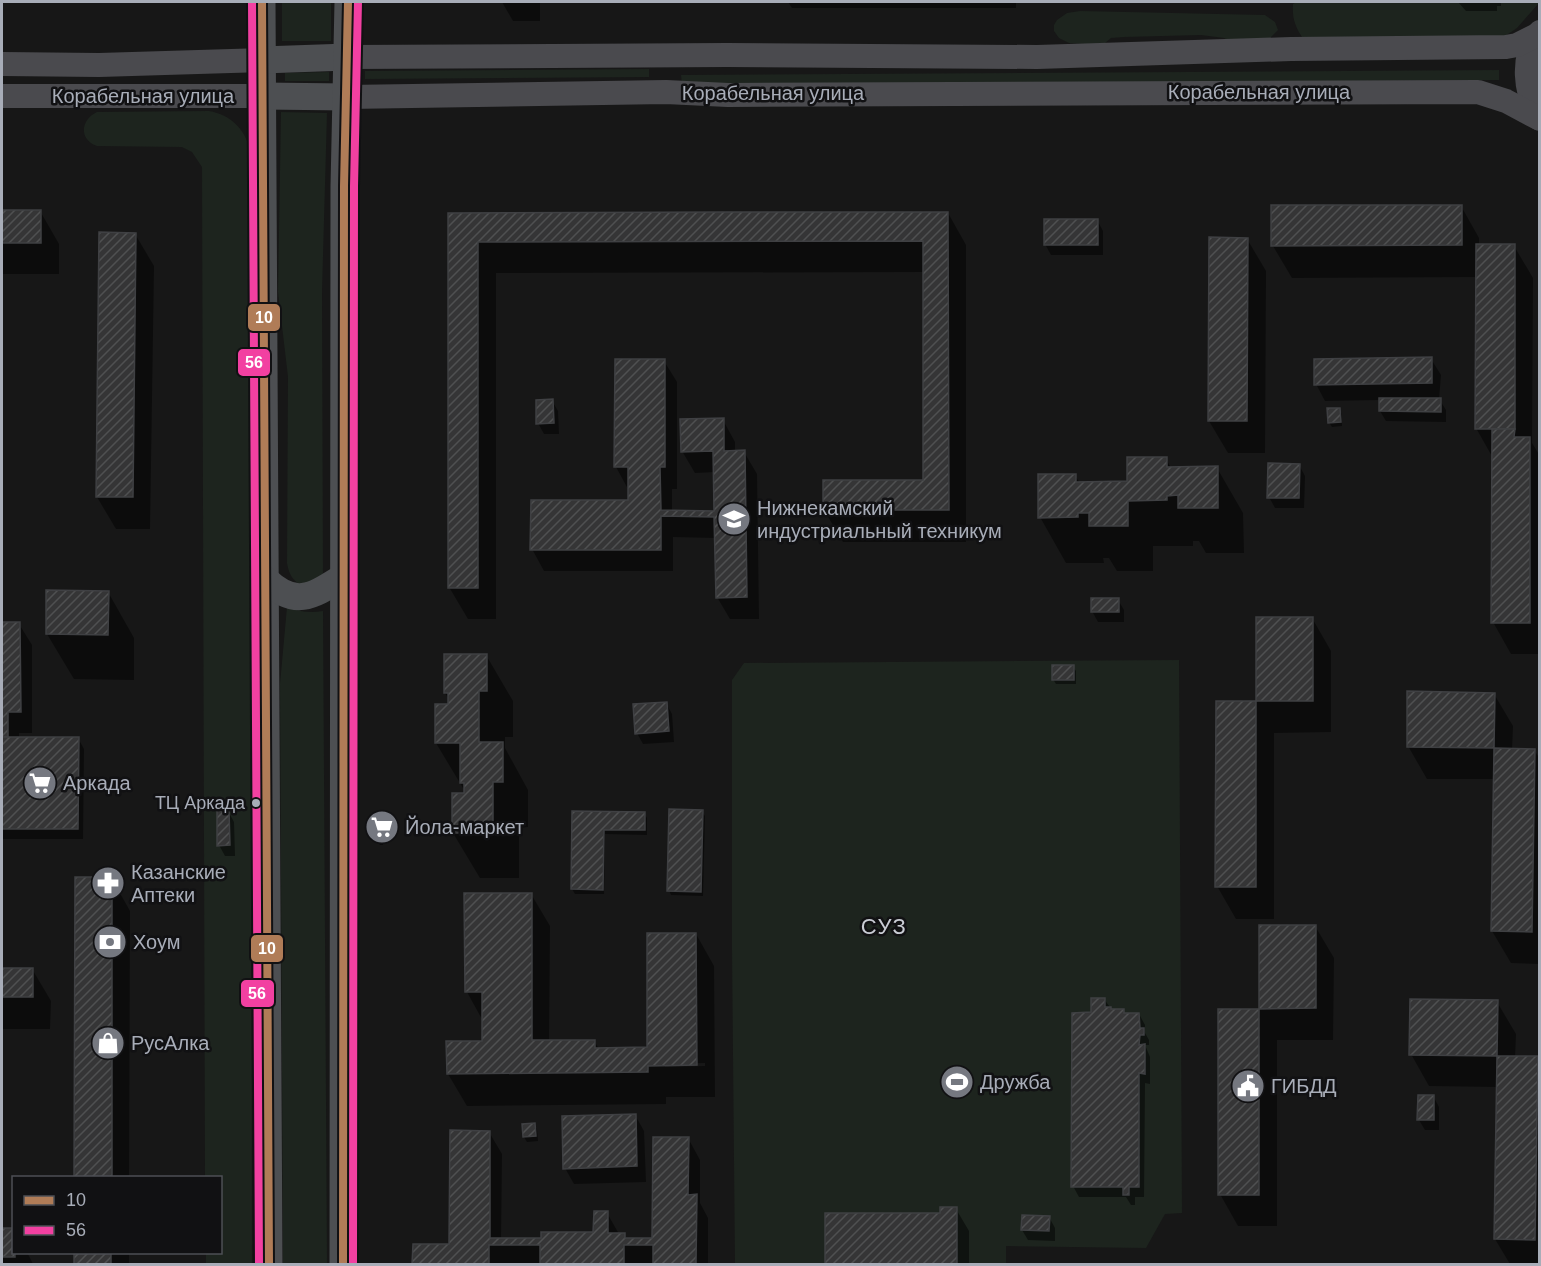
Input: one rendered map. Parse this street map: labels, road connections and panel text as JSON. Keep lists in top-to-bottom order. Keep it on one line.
{"streets":{"main road":["Корабельная улица"]},"districts":["СУЗ"],"places":{"school or university":["Нижнекамский индустриальный техникум"],"supermarket":["Аркада","Йола-маркет"],"other":["ТЦ Аркада"],"pharmacy":["Казанские Аптеки"],"bank":["Хоум"],"shop":["РусАлка"],"sports":["Дружба"],"public building":["ГИБДД"]},"lines":["transit line 10","transit line 56"],"legend":["10","56"]}
